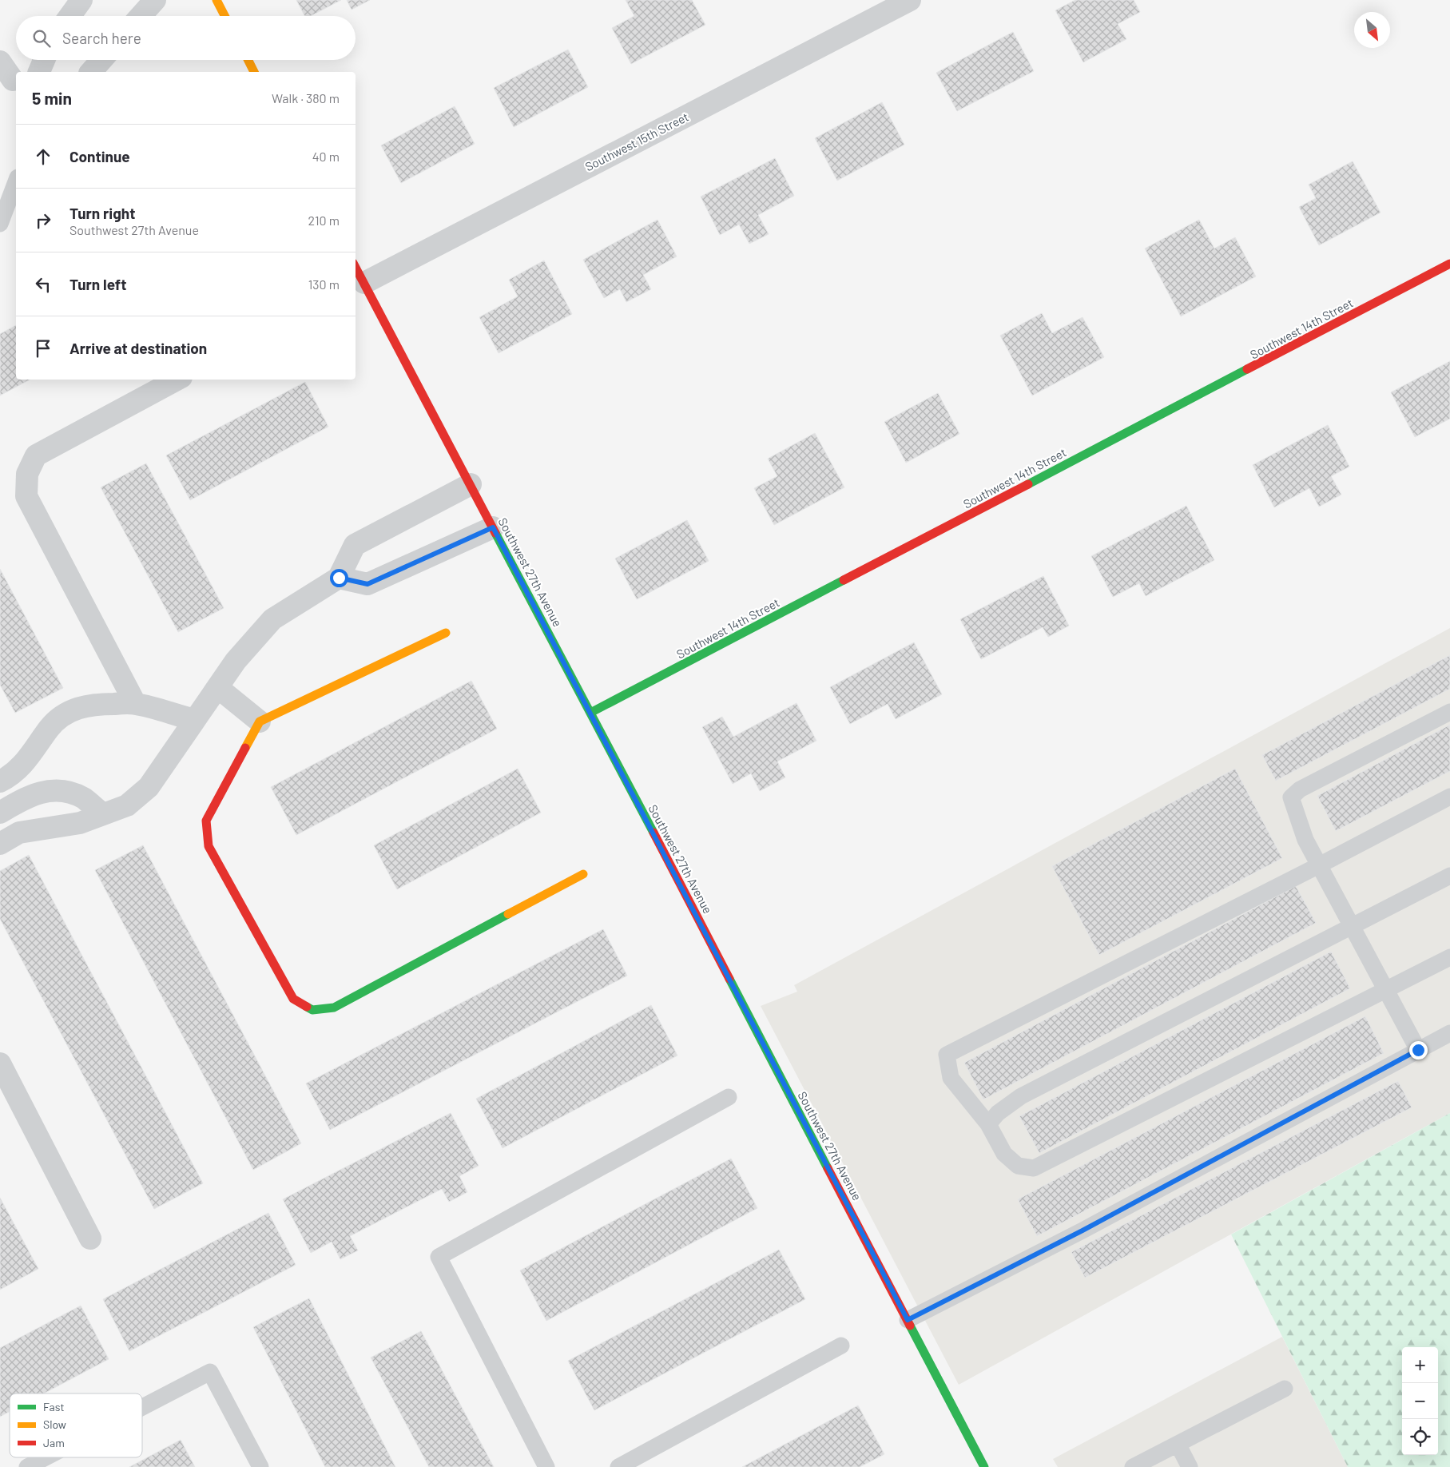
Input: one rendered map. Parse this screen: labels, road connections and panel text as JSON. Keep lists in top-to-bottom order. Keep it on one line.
{"streets":{"street":["Southwest 15th Street","Southwest 14th Street","Southwest 27th Avenue"]},"crossings":[["Southwest 15th Street","Southwest 27th Avenue"],["Southwest 14th Street","Southwest 27th Avenue"]],"legend":["Fast","Slow","Jam"],"north":"bottom right","page":{"search":"Search here","heading":["5 min","Walk · 380 m"],"list":[["Continue","40 m"],["Turn right","Southwest 27th Avenue","210 m"],["Turn left","130 m"],"Arrive at destination"],"map_buttons":["+","−"]}}
